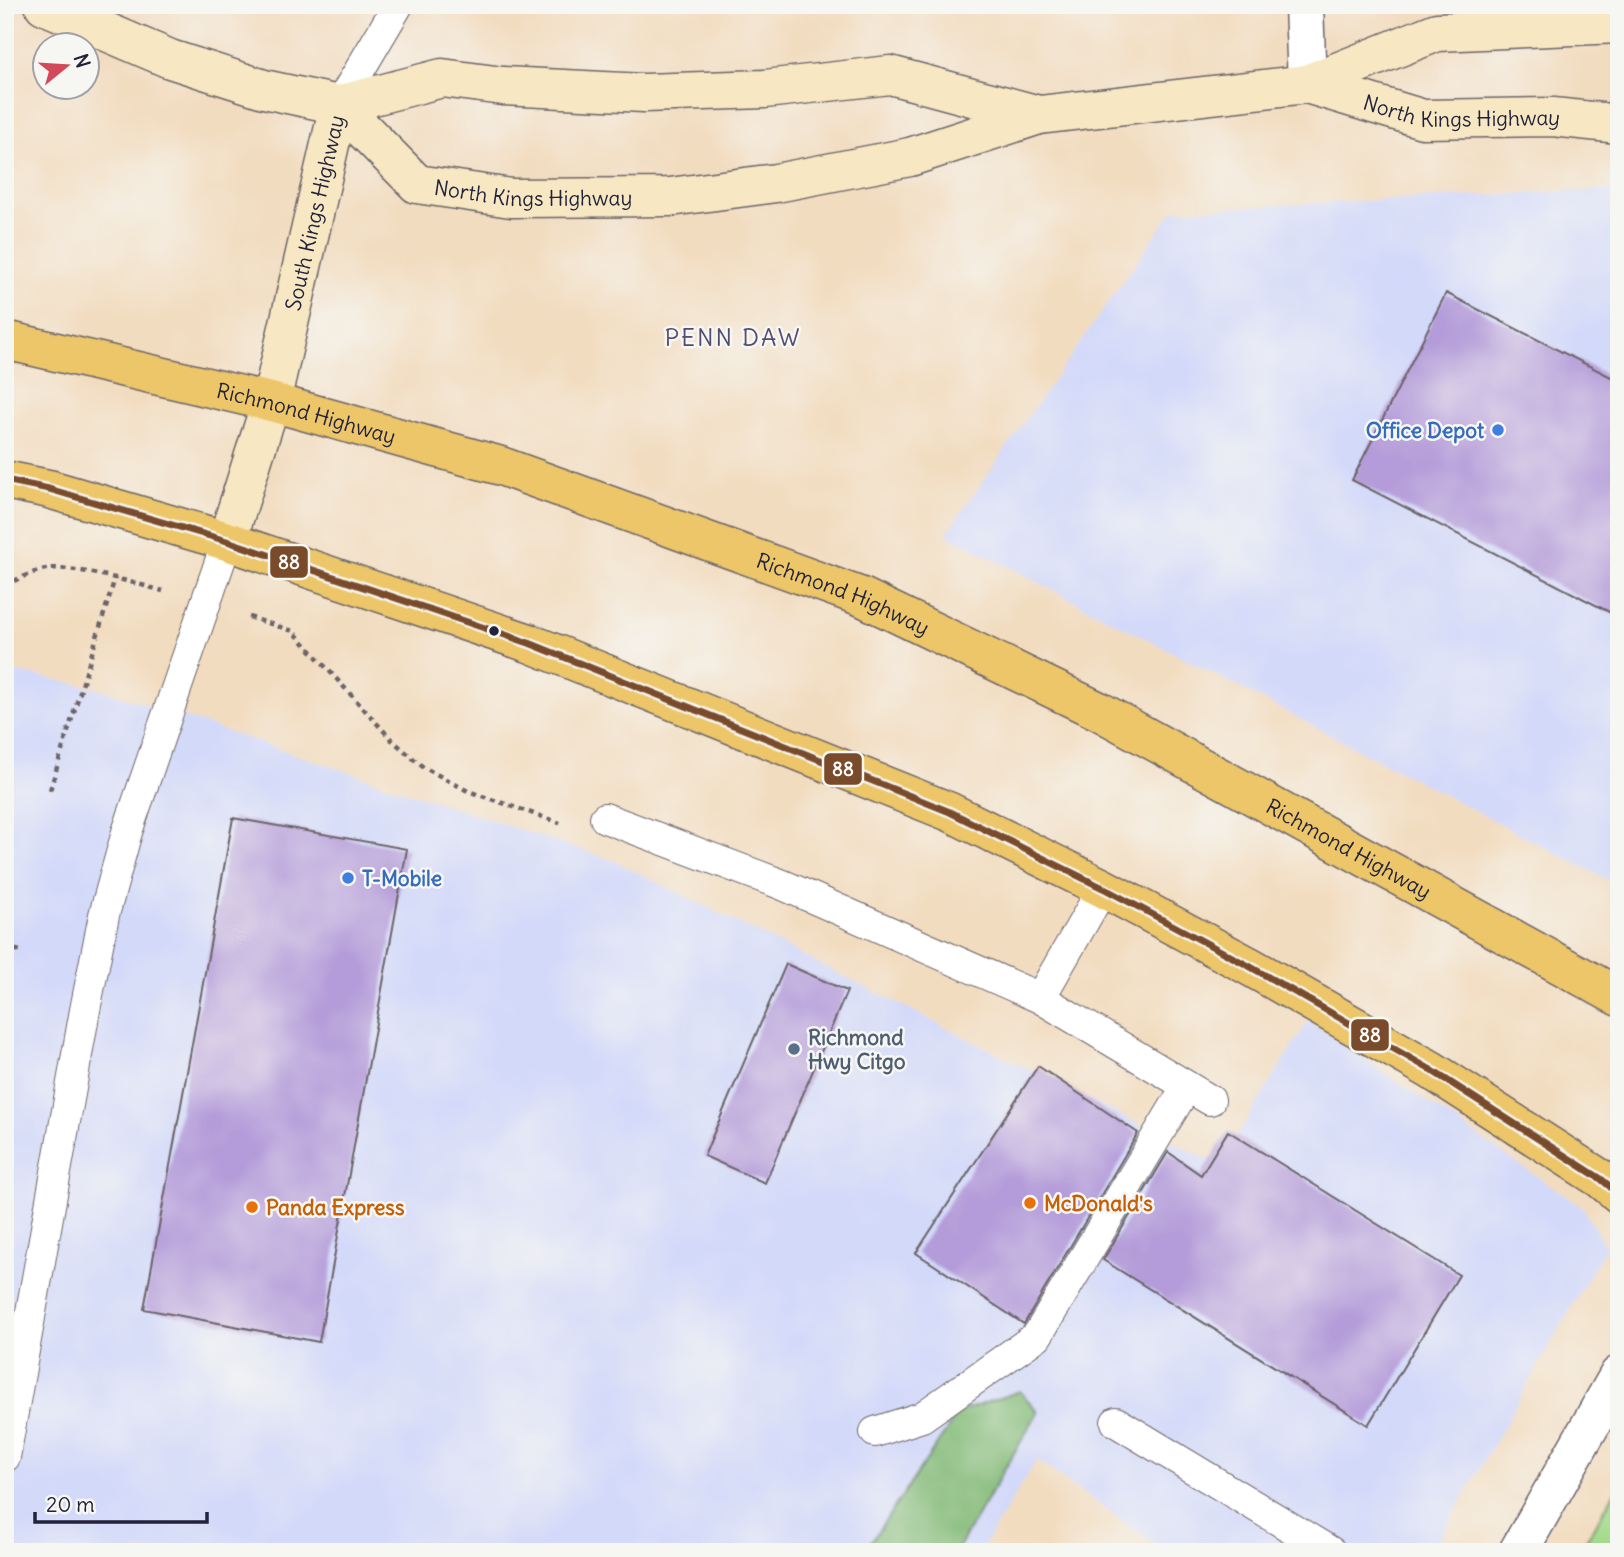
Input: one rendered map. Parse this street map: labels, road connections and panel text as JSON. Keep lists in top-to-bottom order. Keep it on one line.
{"streets":{"highway":["Richmond Highway"],"main road":["North Kings Highway","South Kings Highway"]},"crossings":[["North Kings Highway","South Kings Highway"],["South Kings Highway","Richmond Highway"]],"districts":["PENN DAW"],"places":["Office Depot","T-Mobile","Richmond Hwy Citgo","McDonald's","Panda Express"],"lines":["transit line 88"],"scale_bar":"20 m","north":"right"}
